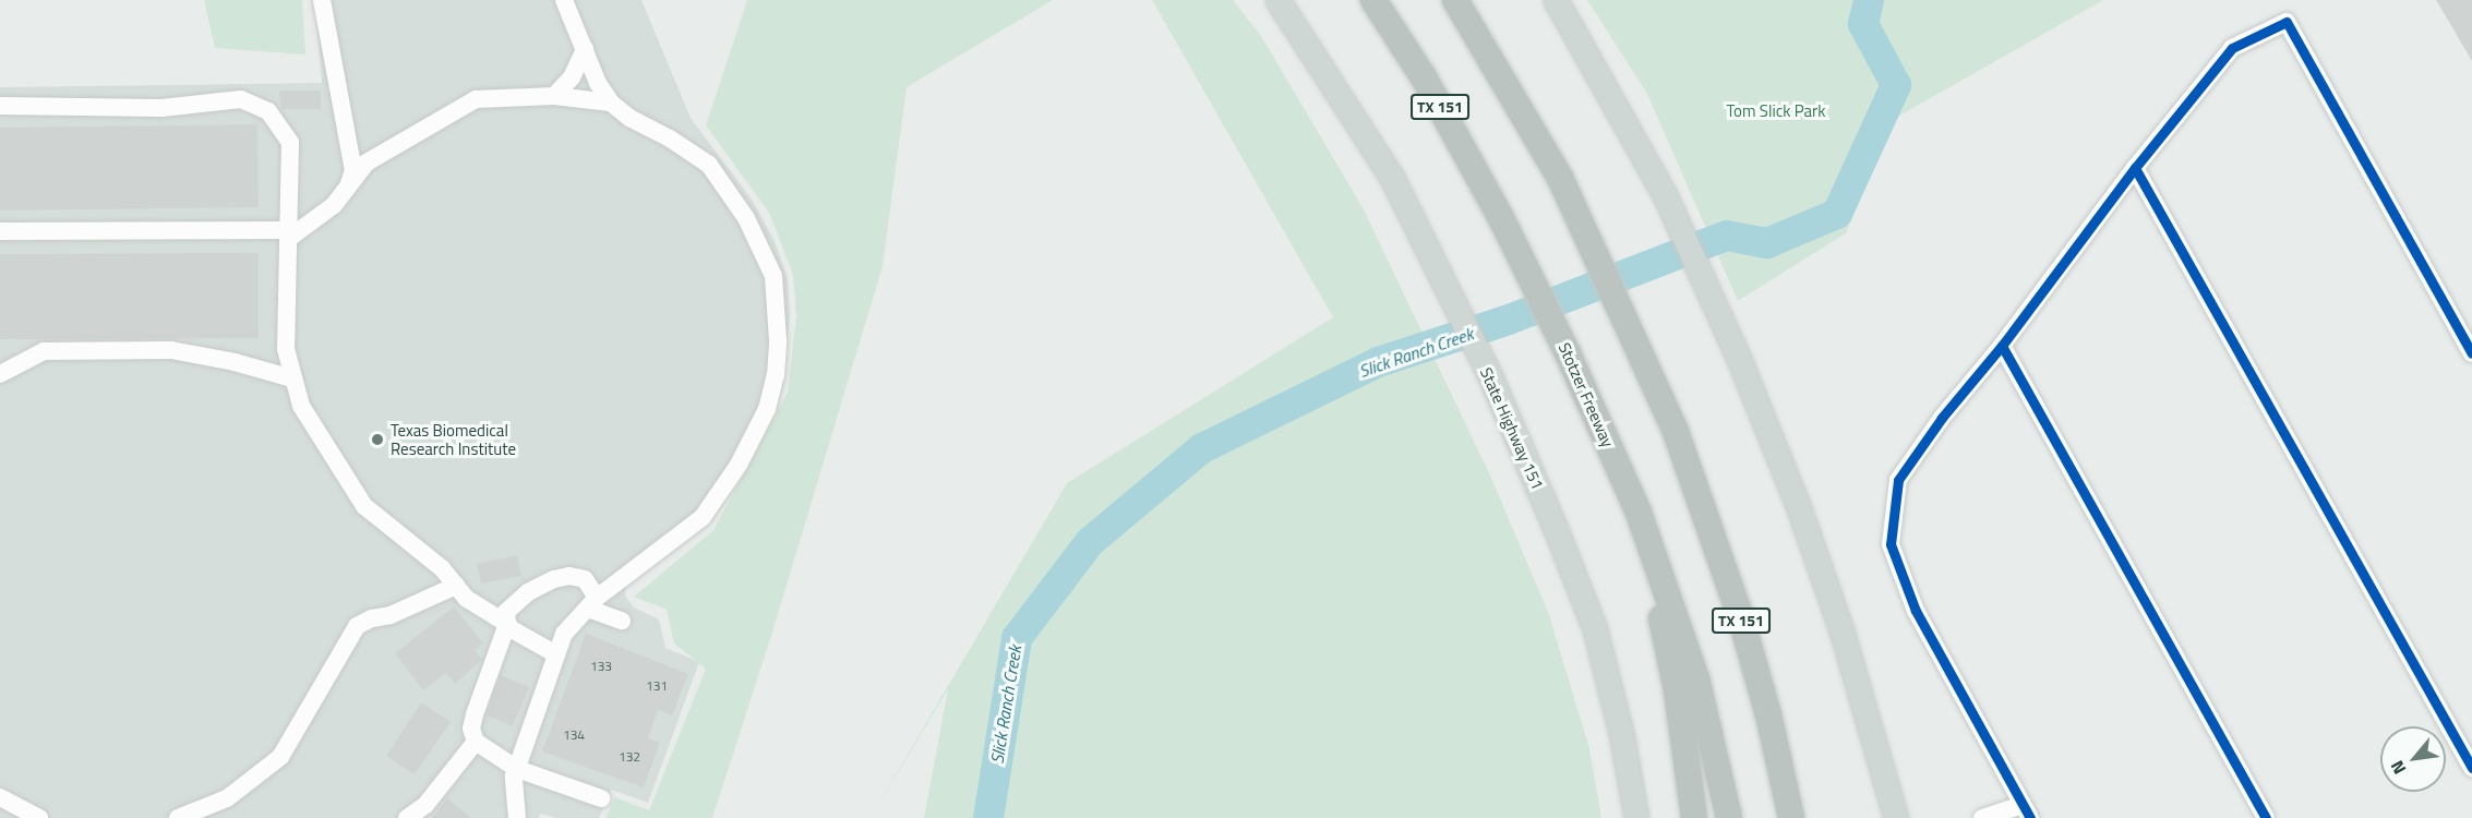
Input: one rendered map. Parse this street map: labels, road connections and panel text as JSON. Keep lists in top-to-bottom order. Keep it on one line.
{"streets":{"highway":["TX 151","Stotzer Freeway"],"main road":["State Highway 151"]},"water":["Slick Ranch Creek"],"parks":["Tom Slick Park"],"places":["Texas Biomedical Research Institute"],"house_numbers":["133","131","134","132"],"north":"bottom left"}
